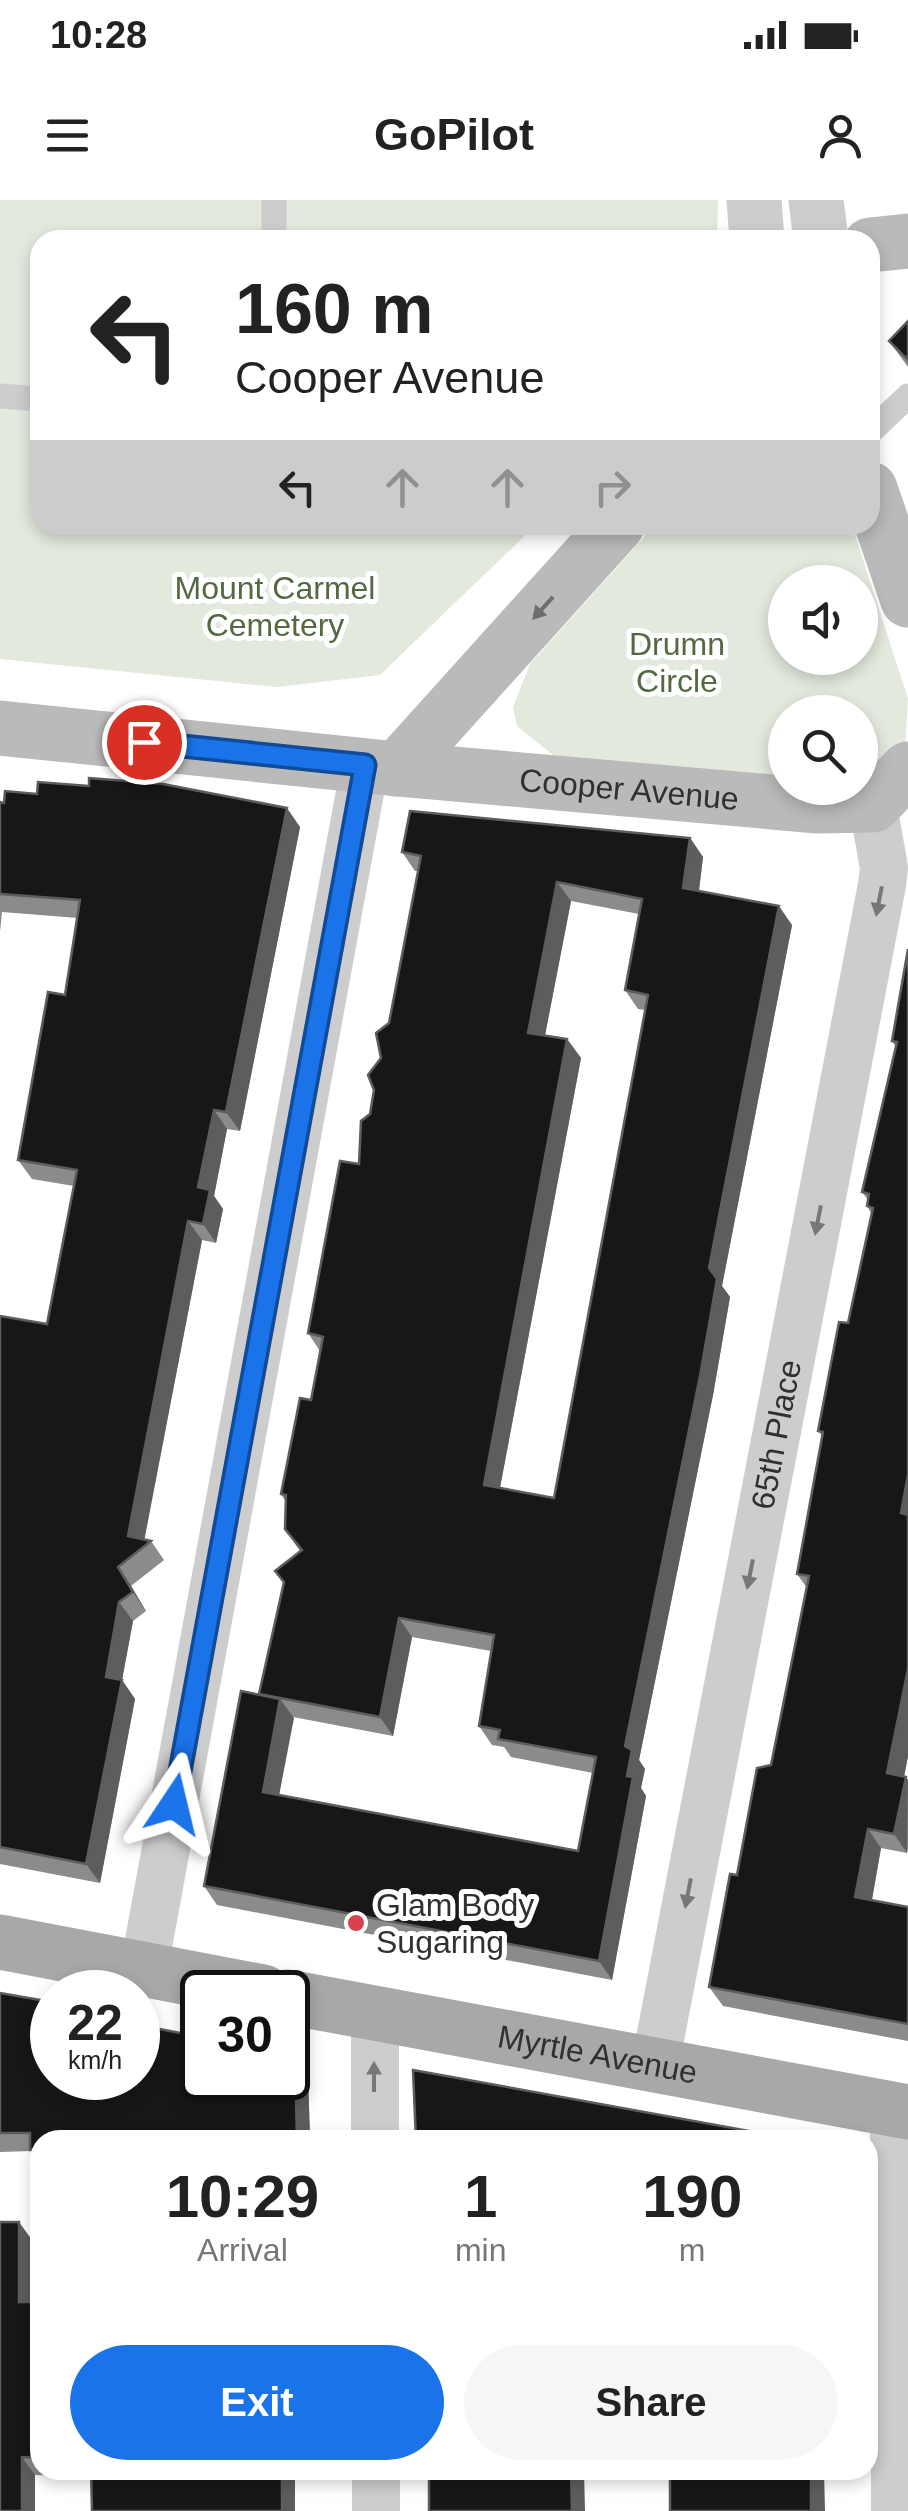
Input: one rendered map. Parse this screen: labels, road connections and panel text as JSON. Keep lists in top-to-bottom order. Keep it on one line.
{"streets":{"main road":["Cooper Avenue","Myrtle Avenue"],"street":["65th Place"]},"crossings":[["Cooper Avenue","65th Place"],["65th Place","Myrtle Avenue"]],"one_way":["65th Place"],"parks":["Mount Carmel Cemetery","Drumn Circle"],"places":["Glam Body Sugaring"],"page":{"status":"10:28","header":"GoPilot","turn":["160 m","Cooper Avenue"],"speed":"22 km/h","limit":"30","eta":["10:29","Arrival","1","min","190","m"],"buttons":["Exit","Share"]}}
